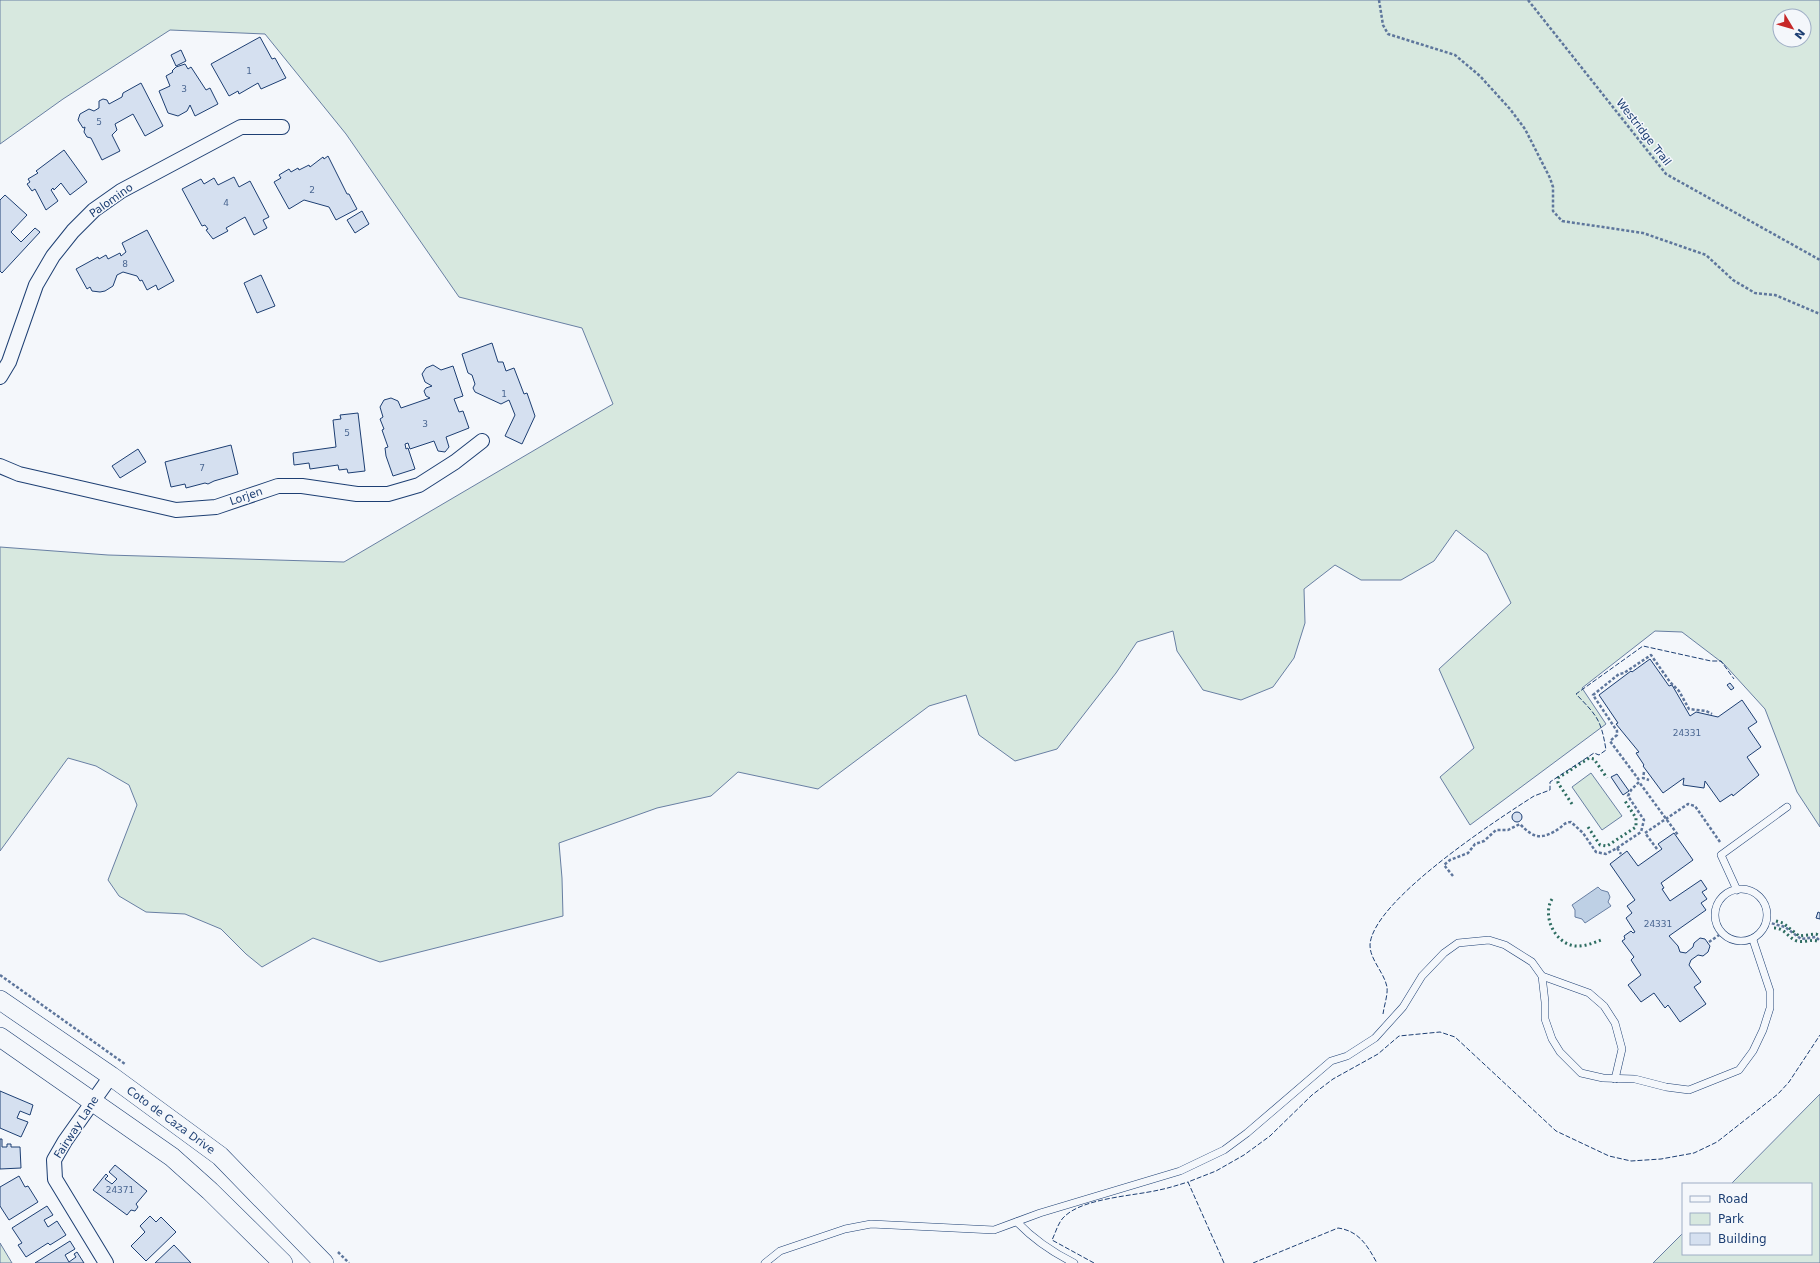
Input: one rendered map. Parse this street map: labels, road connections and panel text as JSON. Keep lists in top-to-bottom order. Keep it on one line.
{"streets":{"main road":["Coto de Caza Drive"],"street":["Palomino","Lorjen","Fairway Lane"],"path":["Westridge Trail"]},"crossings":[["Coto de Caza Drive","Fairway Lane"]],"house_numbers":["1","3","5","2","4","8","1","3","5","7","24331","24331","24371"],"legend":["Road","Park","Building"],"north":"bottom right"}
